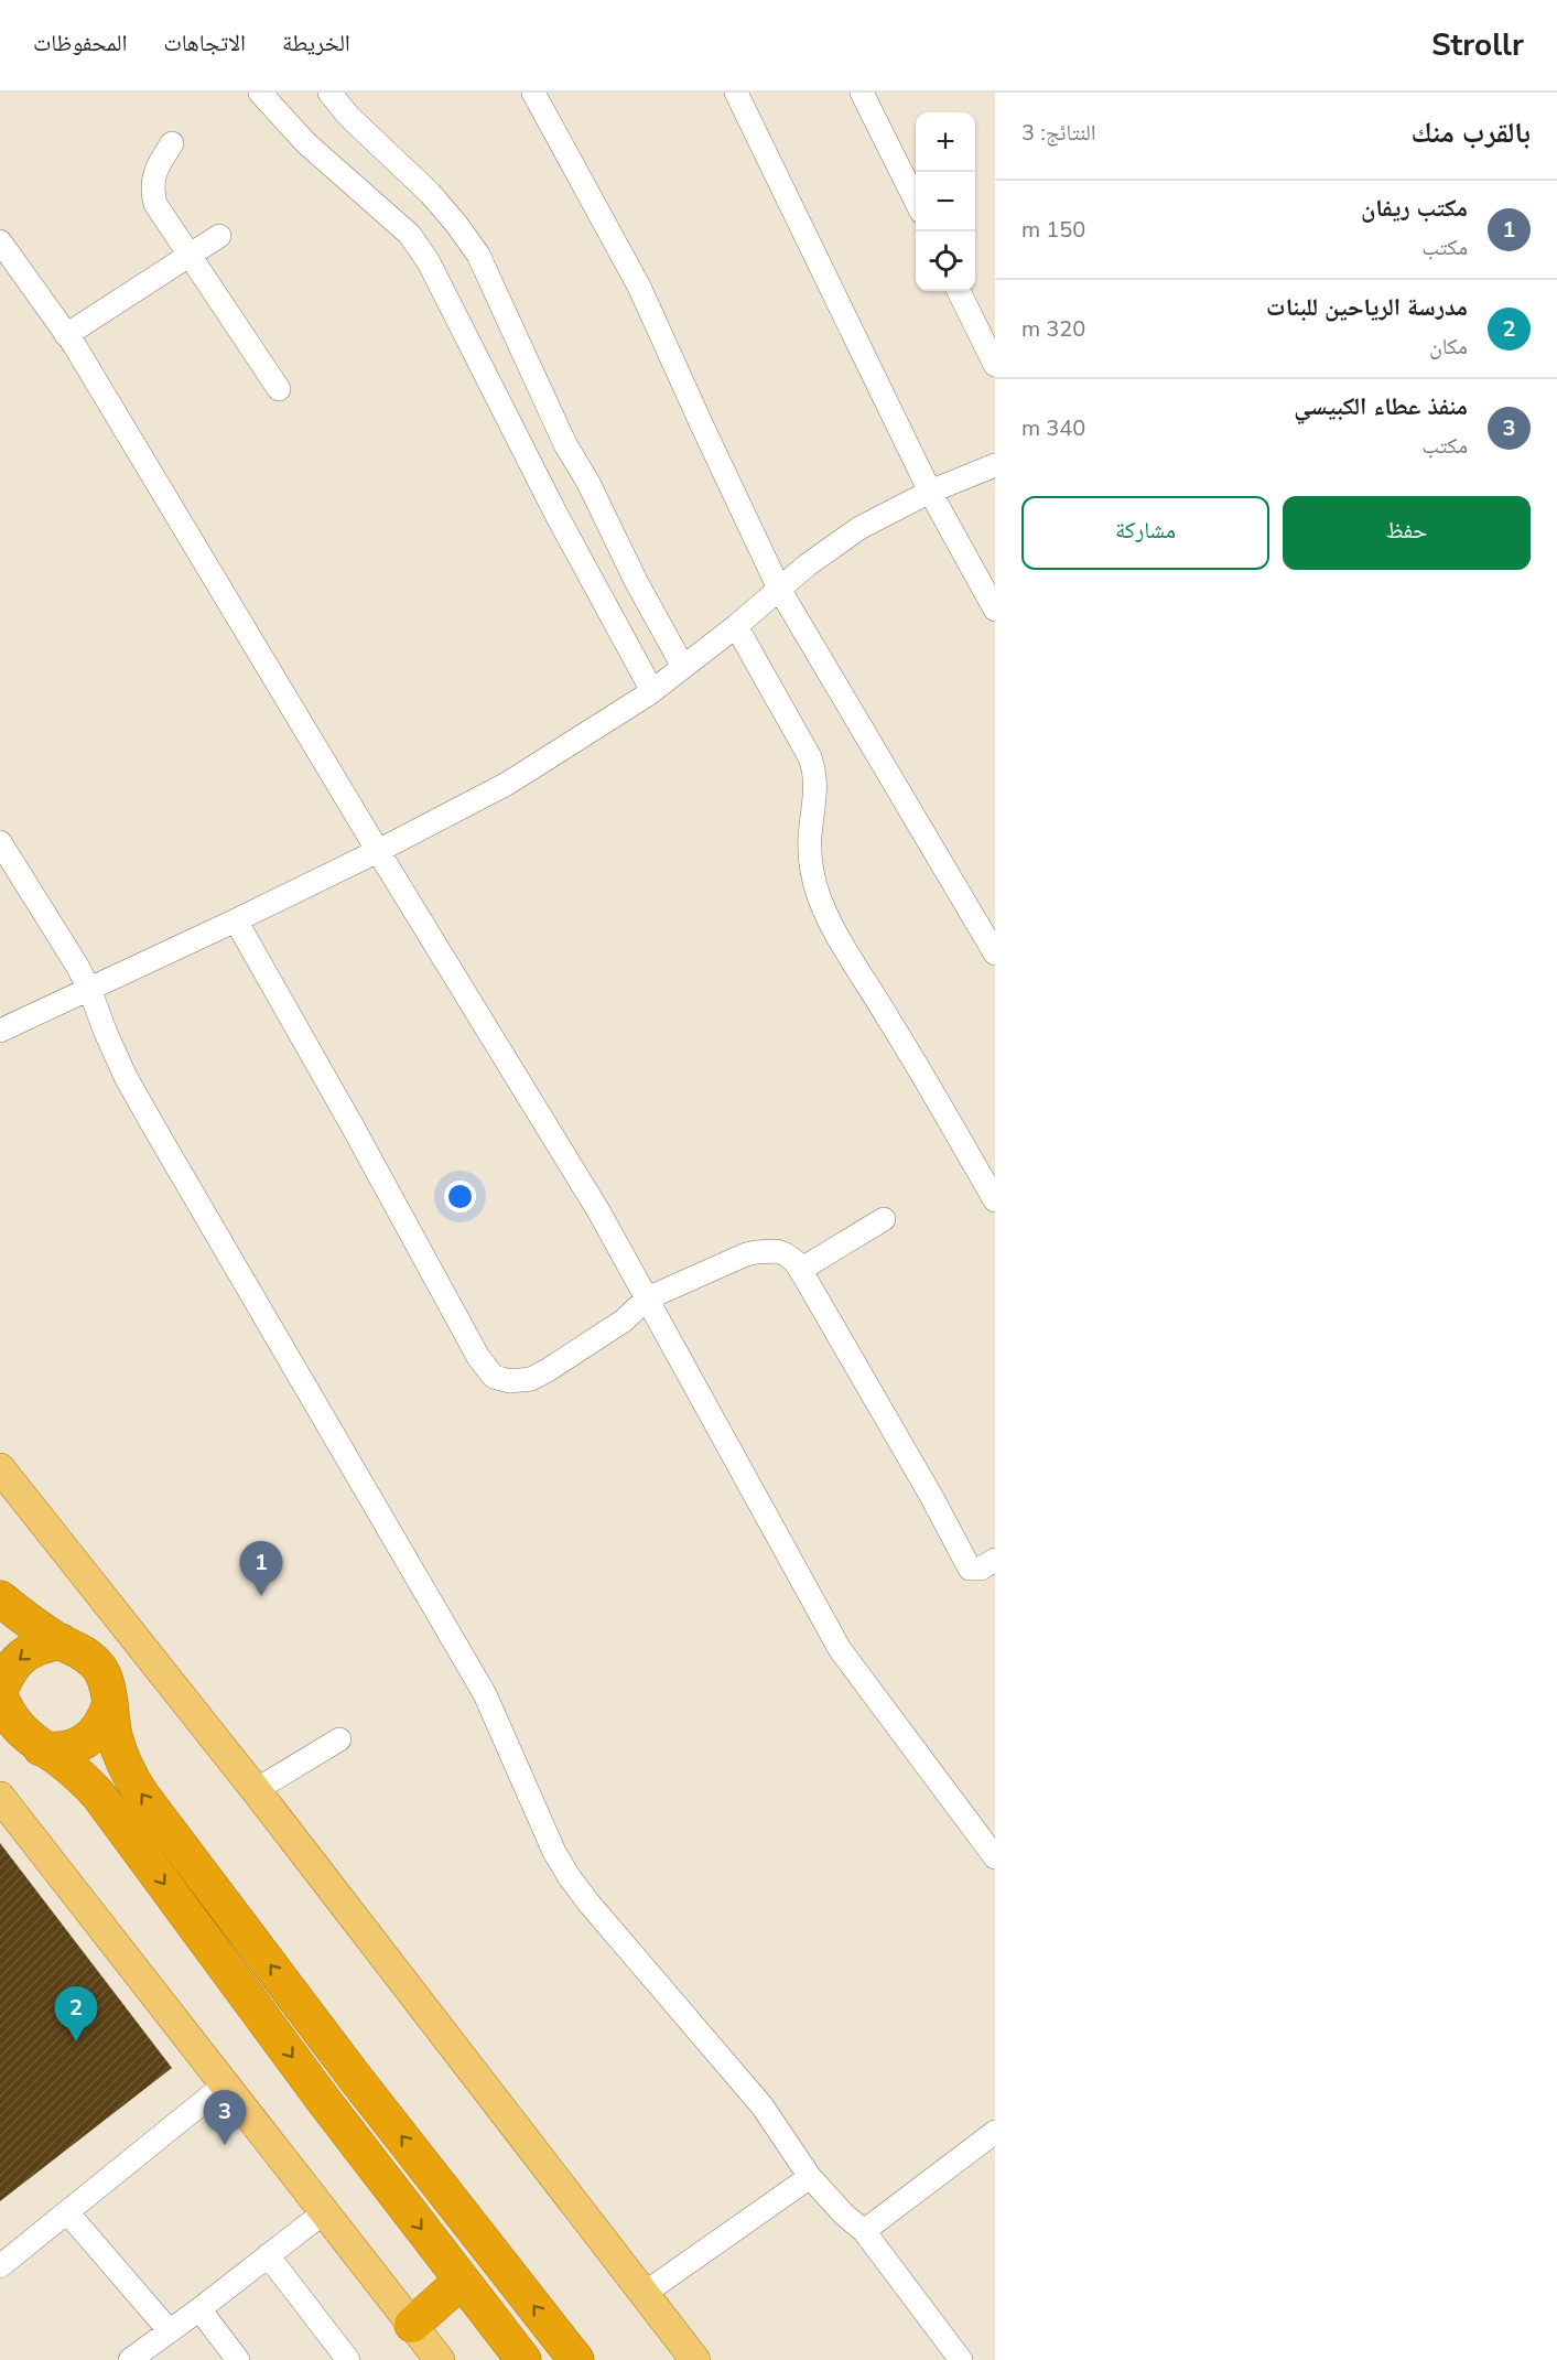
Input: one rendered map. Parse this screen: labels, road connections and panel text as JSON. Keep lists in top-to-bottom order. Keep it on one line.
{"page":{"header":"Strollr","nav":["الخريطة","الاتجاهات","المحفوظات"],"heading":["بالقرب منك","النتائج: 3"],"map_buttons":["+","−"],"list":[{"mark":"1","name":"مكتب ريفان","note":"مكتب","value":"150 m"},{"mark":"2","name":"مدرسة الرياحين للبنات","note":"مكان","value":"320 m"},{"mark":"3","name":"منفذ عطاء الكبيسي","note":"مكتب","value":"340 m"}],"buttons":["حفظ","مشاركة"],"pins":["1","2","3"]}}
